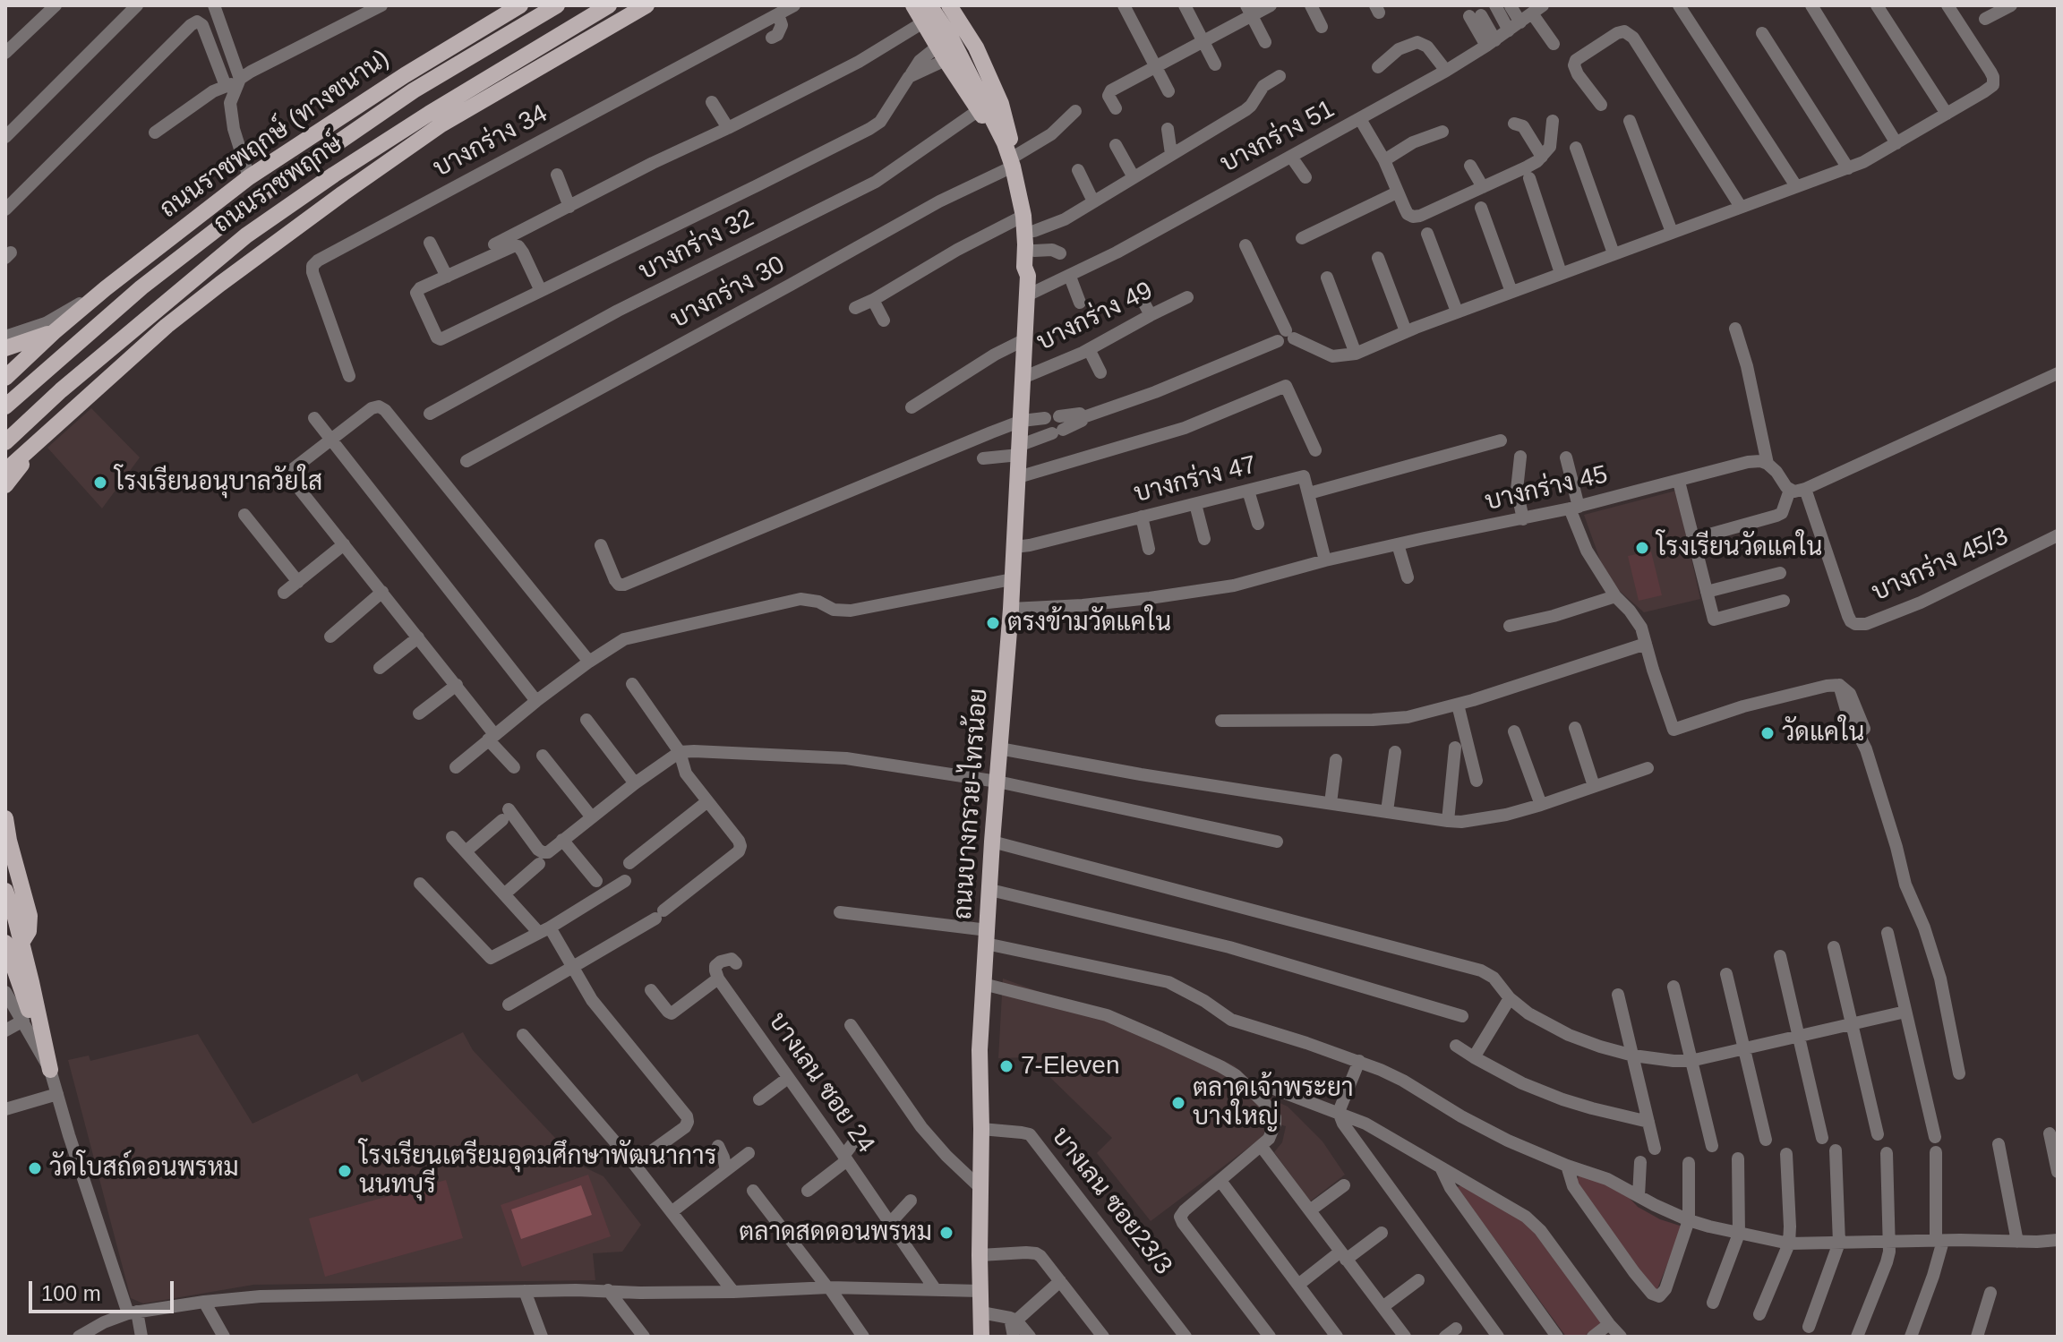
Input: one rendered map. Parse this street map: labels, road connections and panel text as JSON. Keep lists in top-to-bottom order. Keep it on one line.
{"streets":{"main road":["ถนนราชพฤกษ์ (ทางขนาน)","ถนนราชพฤกษ์","ถนนบางกรวย-ไทรน้อย"],"street":["บางกร่าง 51","บางกร่าง 34","บางกร่าง 32","บางกร่าง 30","บางกร่าง 49","บางกร่าง 47","บางกร่าง 45","บางกร่าง 45/3","บางเลน ซอย 24","บางเลน ซอย23/3"]},"crossings":[["บางกร่าง 51","ถนนบางกรวย-ไทรน้อย"],["บางกร่าง 30","ถนนบางกรวย-ไทรน้อย"],["บางกร่าง 49","ถนนบางกรวย-ไทรน้อย"],["บางกร่าง 47","ถนนบางกรวย-ไทรน้อย"],["บางกร่าง 45","ถนนบางกรวย-ไทรน้อย"],["ถนนบางกรวย-ไทรน้อย","บางเลน ซอย23/3"]],"places":["โรงเรียนอนุบาลวัยใส","โรงเรียนวัดแคใน","ตรงข้ามวัดแคใน","วัดแคใน","7-Eleven","ตลาดเจ้าพระยา บางใหญ่","วัดโบสถ์ดอนพรหม","โรงเรียนเตรียมอุดมศึกษาพัฒนาการ นนทบุรี","ตลาดสดดอนพรหม"],"scale_bar":"100 m"}
